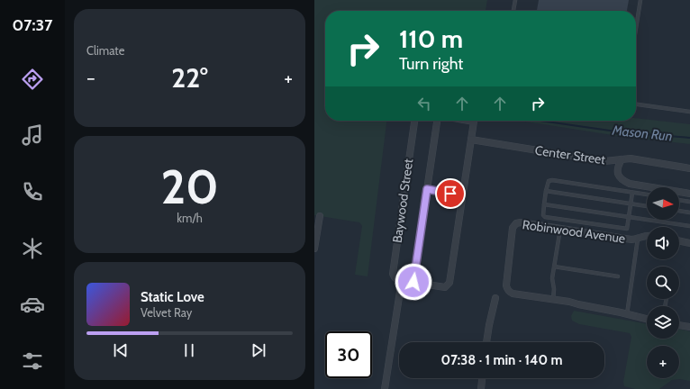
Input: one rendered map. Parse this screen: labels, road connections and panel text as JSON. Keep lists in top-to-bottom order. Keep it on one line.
{"streets":{"street":["Center Street","Baywood Street","Robinwood Avenue"]},"water":["Mason Run"],"north":"right","page":{"tabs":"07:37","tile":["Climate",["20","km/h"]],"turn":["110 m","Turn right"],"heat":["−","22°","+"],"map_buttons":"+","song":["Static Love","Velvet Ray"],"limit":"30","trip":"07:38 · 1 min · 140 m"}}
